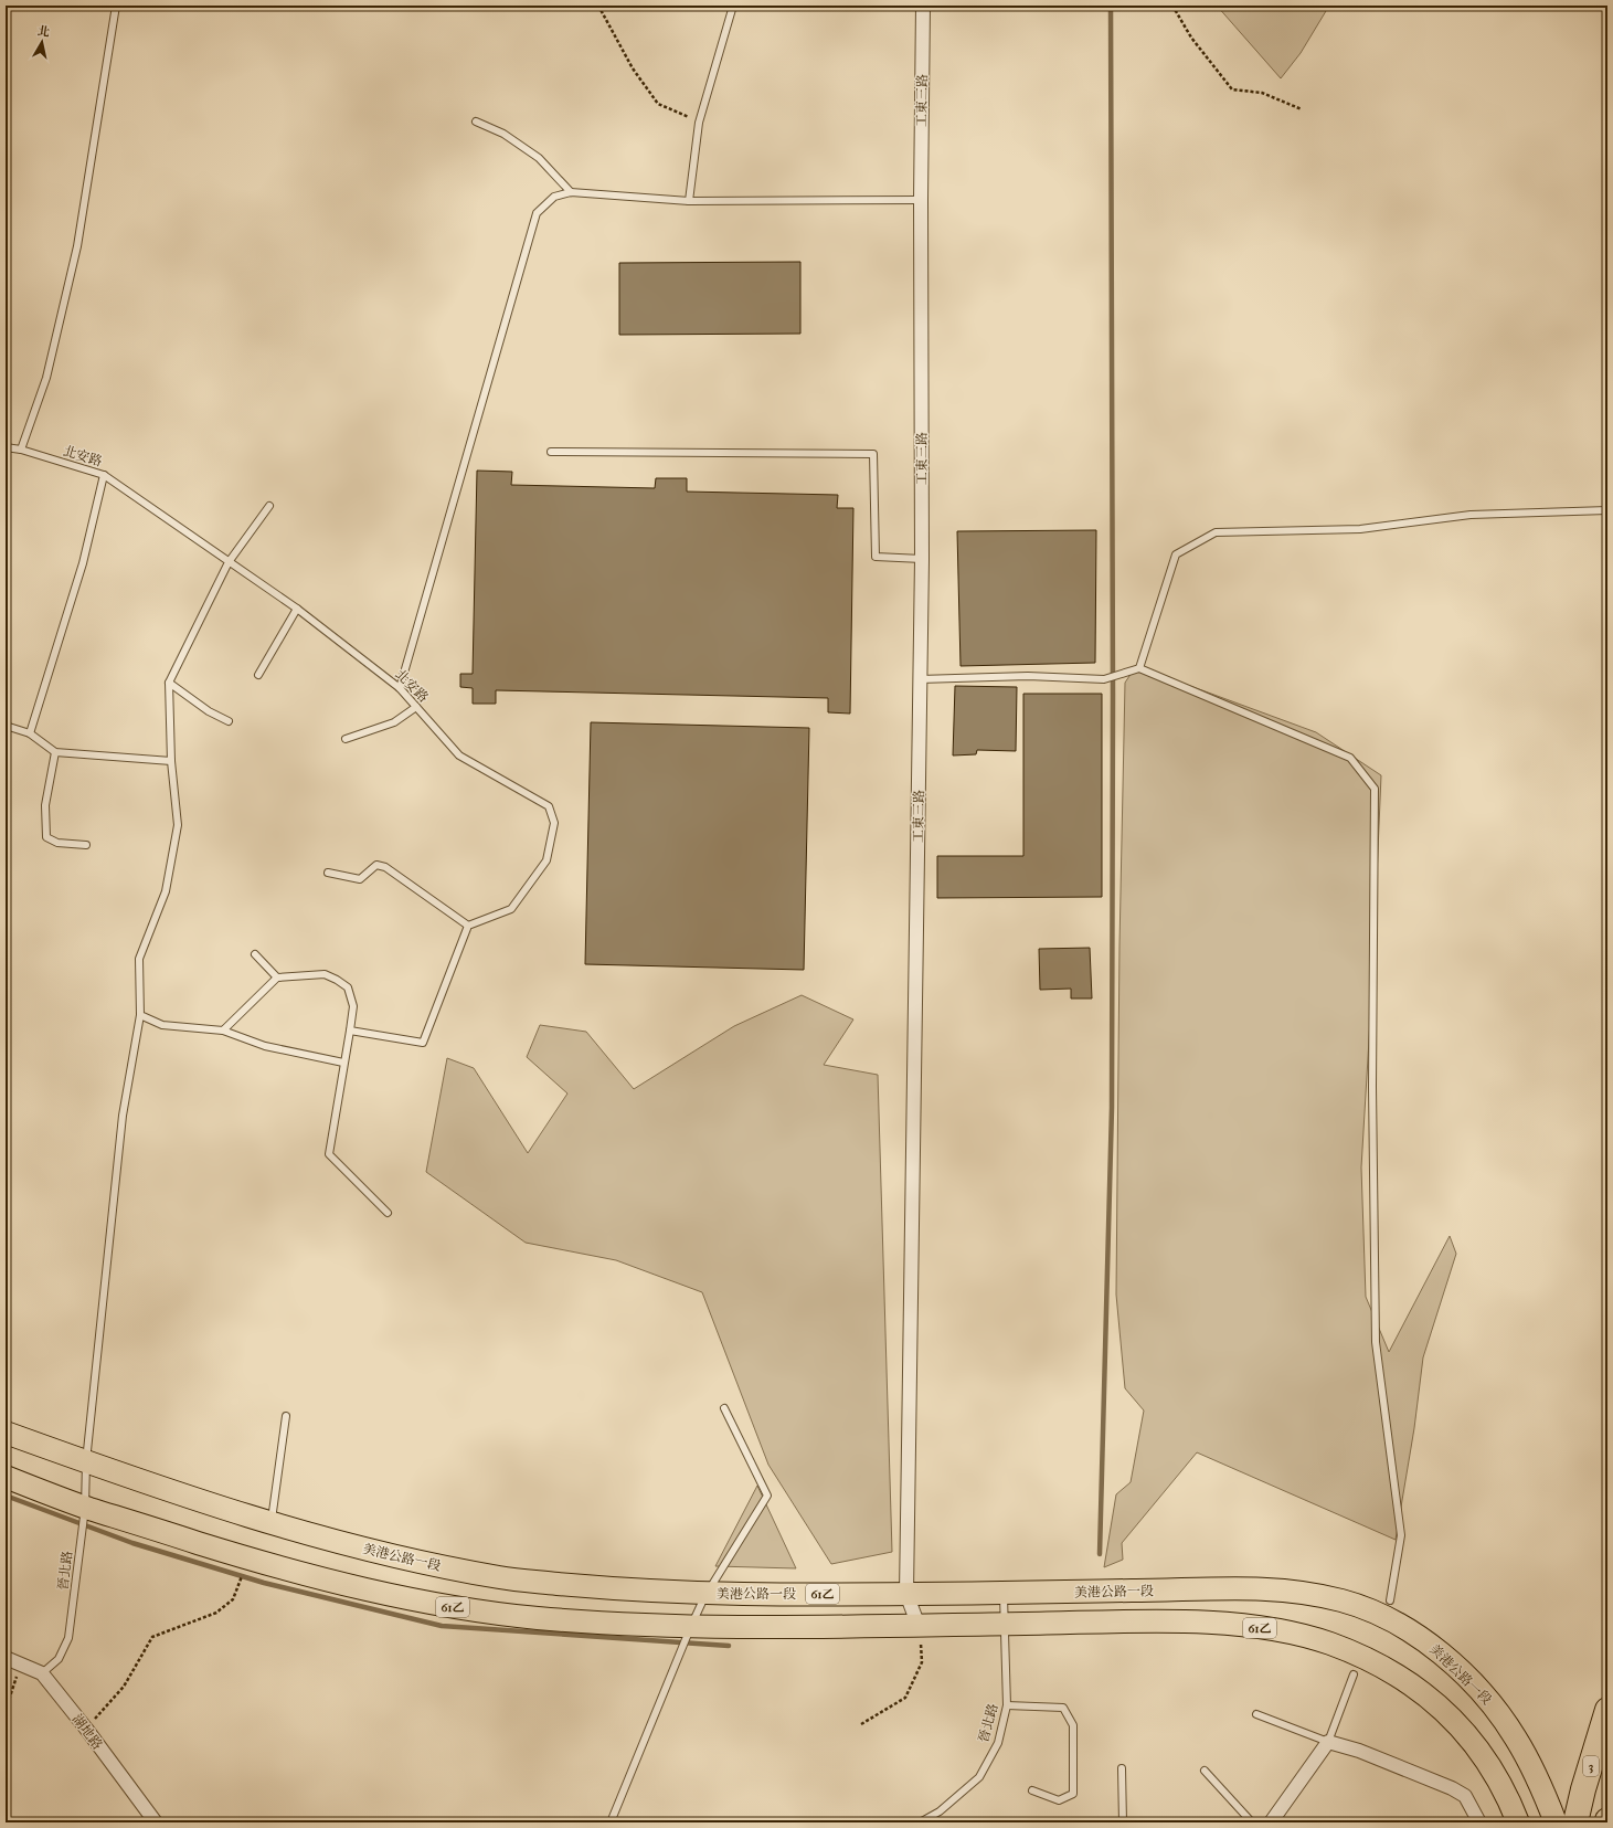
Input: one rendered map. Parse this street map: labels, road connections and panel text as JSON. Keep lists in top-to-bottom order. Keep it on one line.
{"streets":{"highway":["3"],"main road":["美港公路一段","61乙"],"street":["工東三路","湖地路"],"lane":["北安路","晉北路"]},"crossings":[["工東三路","美港公路一段"],["美港公路一段","晉北路"],["晉北路","61乙"],["晉北路","湖地路"]],"north":"top"}
